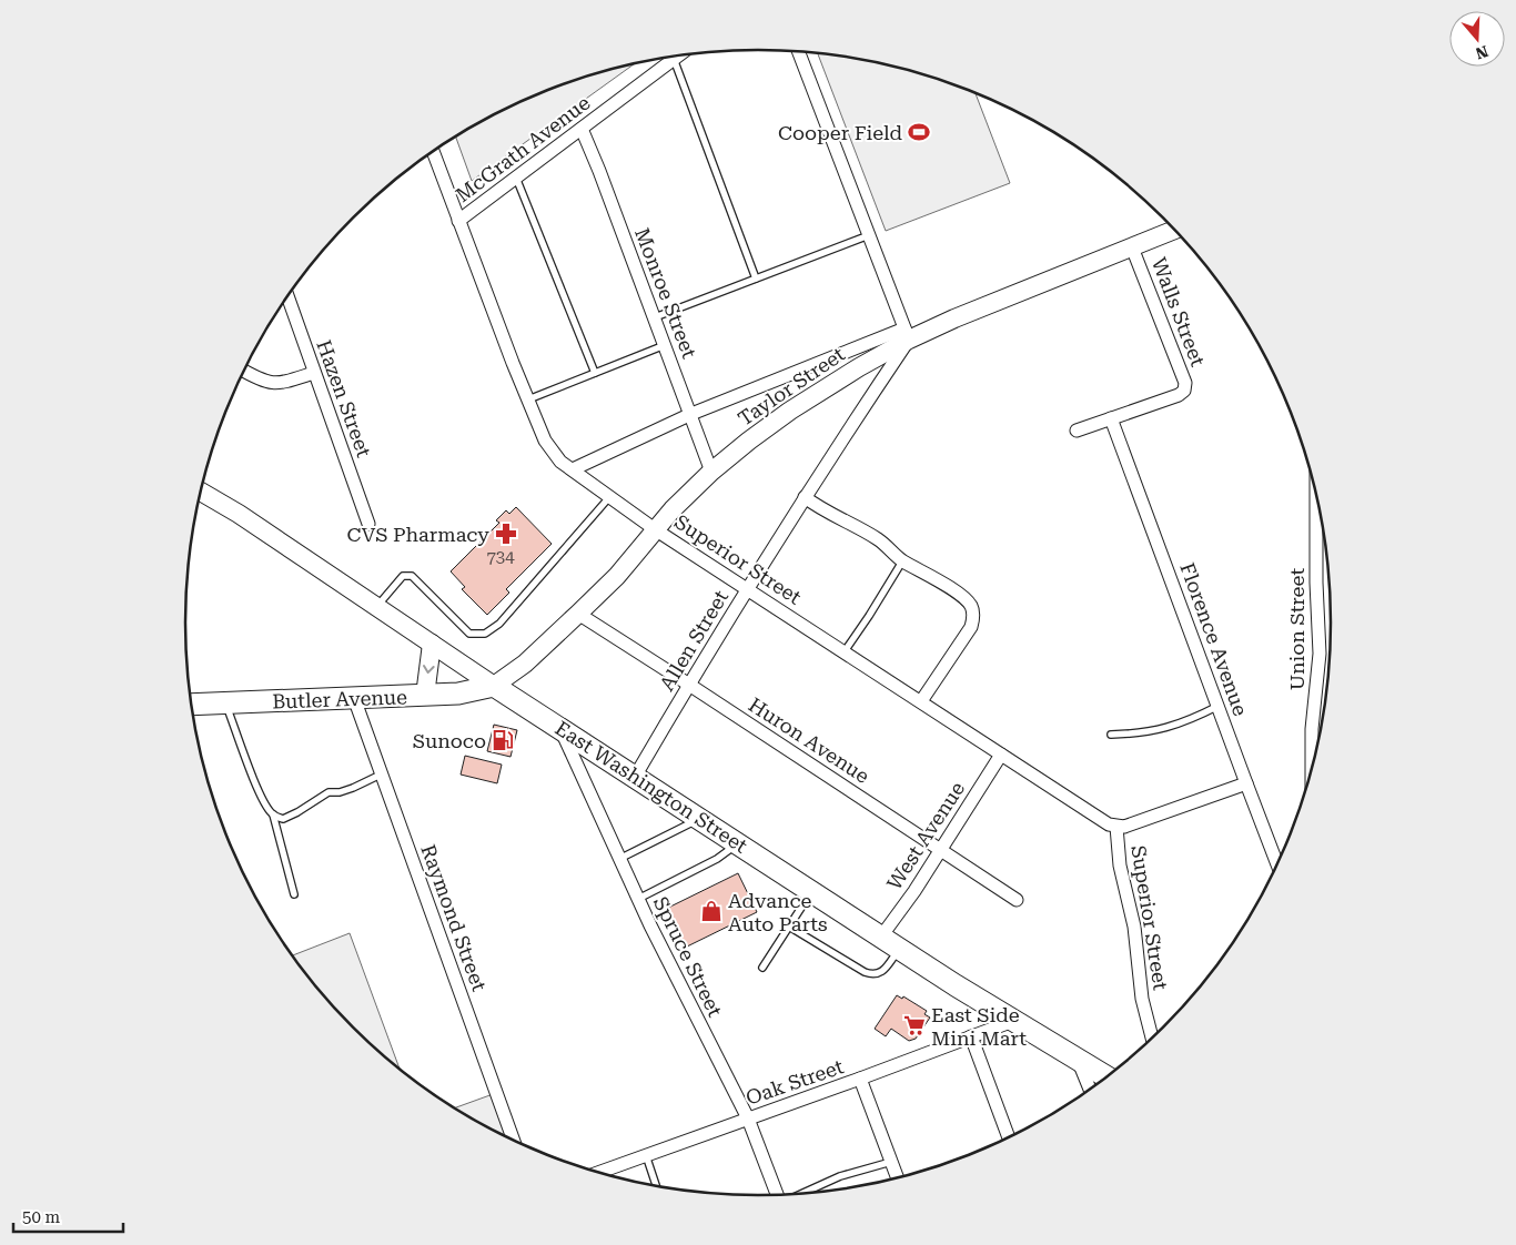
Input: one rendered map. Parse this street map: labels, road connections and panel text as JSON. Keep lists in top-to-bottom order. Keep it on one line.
{"streets":{"main road":["Taylor Street","Butler Avenue","East Washington Street"],"street":["McGrath Avenue","Monroe Street","Walls Street","Hazen Street","Superior Street","Union Street","Florence Avenue","Allen Street","Huron Avenue","West Avenue","Raymond Street","Spruce Street","Oak Street"]},"crossings":[["McGrath Avenue","Monroe Street"],["McGrath Avenue","Superior Street"],["Monroe Street","Taylor Street"],["Walls Street","Taylor Street"],["Walls Street","Florence Avenue"],["Taylor Street","Superior Street"],["Taylor Street","Allen Street"],["Taylor Street","Butler Avenue"],["Taylor Street","Huron Avenue"],["Taylor Street","East Washington Street"],["Superior Street","Florence Avenue"],["Superior Street","Allen Street"],["Superior Street","West Avenue"],["Allen Street","Huron Avenue"],["Allen Street","East Washington Street"],["Butler Avenue","East Washington Street"],["Butler Avenue","Raymond Street"],["Huron Avenue","West Avenue"],["East Washington Street","West Avenue"],["East Washington Street","Spruce Street"],["East Washington Street","Oak Street"],["Spruce Street","Oak Street"]],"places":{"sports":["Cooper Field"],"pharmacy":["CVS Pharmacy"],"fuel station":["Sunoco"],"shop":["Advance Auto Parts"],"supermarket":["East Side Mini Mart"]},"house_numbers":["734"],"scale_bar":"50 m","north":"bottom"}
